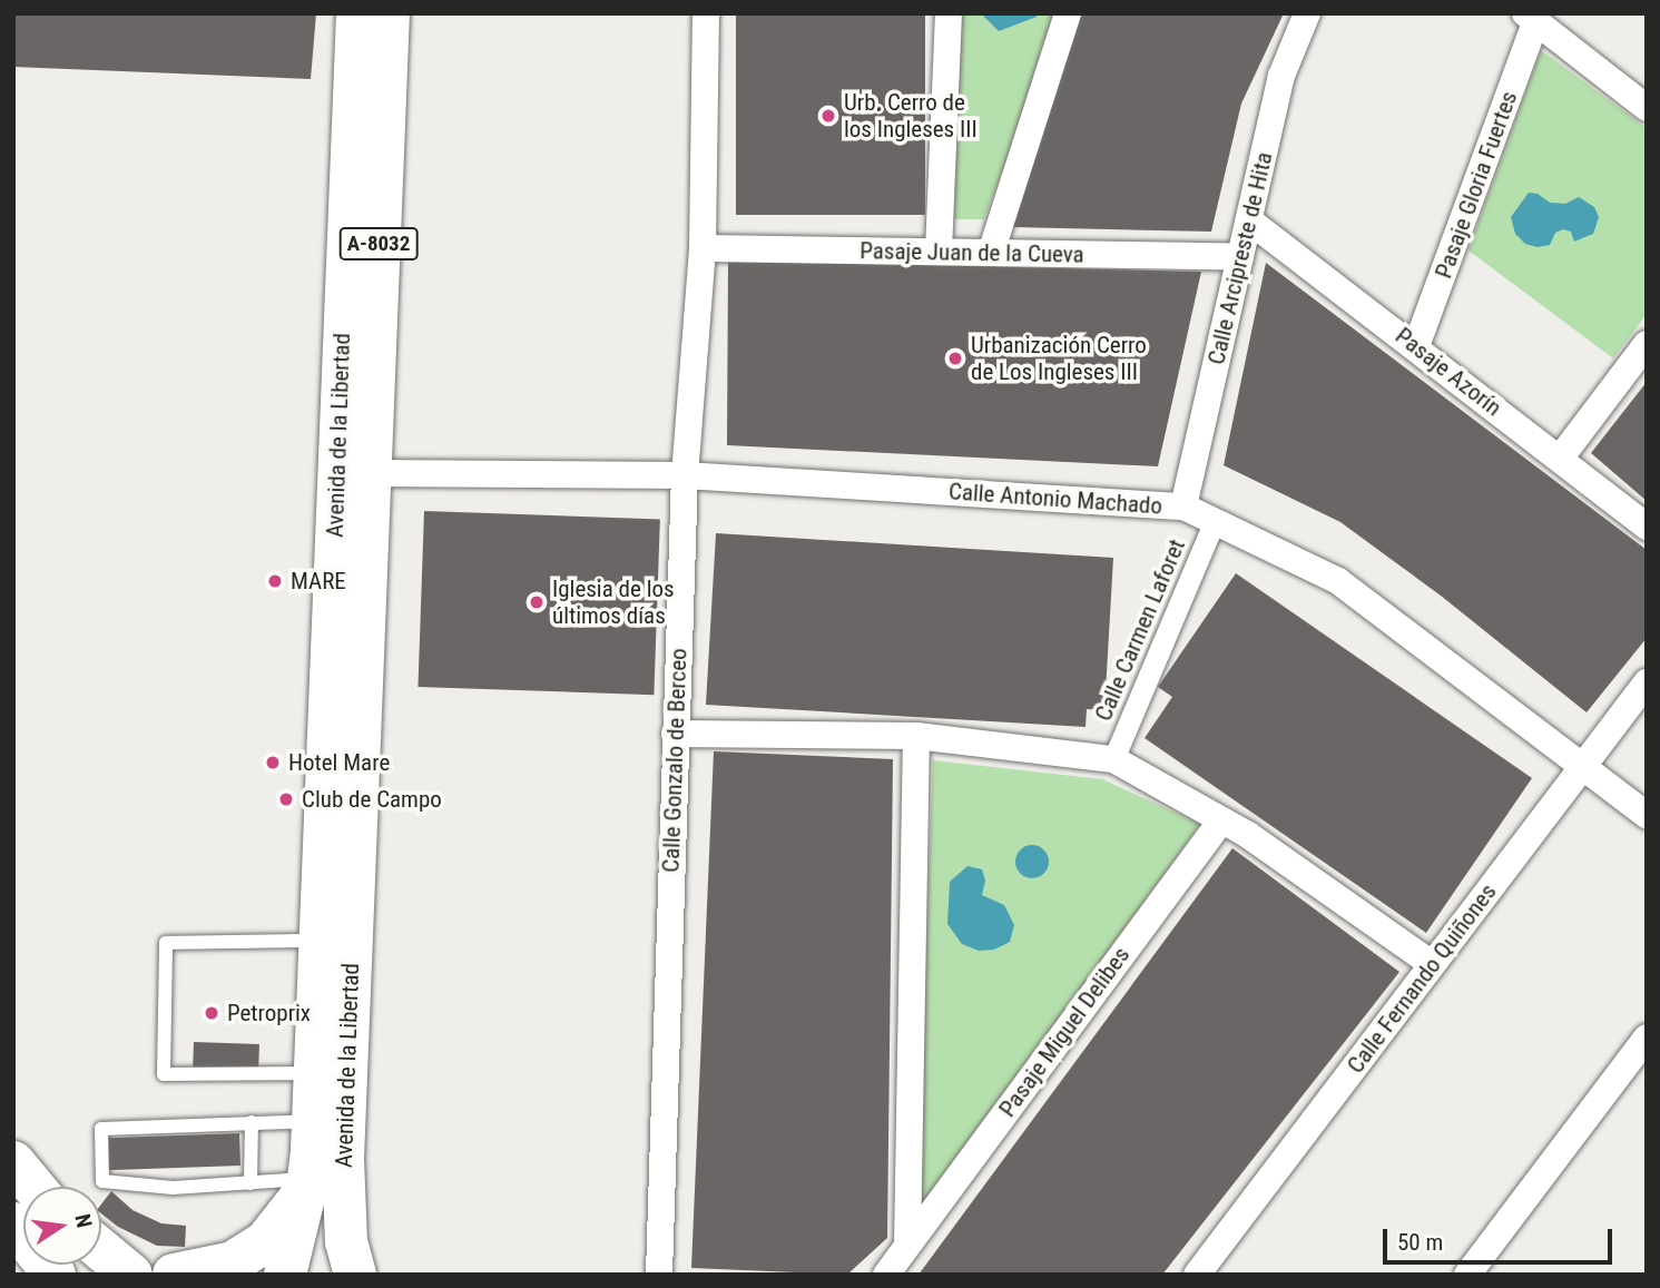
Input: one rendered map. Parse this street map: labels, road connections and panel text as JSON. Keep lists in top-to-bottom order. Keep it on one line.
{"streets":{"main road":["A-8032","Avenida de la Libertad"],"street":["Pasaje Gloria Fuertes","Pasaje Juan de la Cueva","Calle Arcipreste de Hita","Pasaje Azorín","Calle Antonio Machado","Calle Carmen Laforet","Calle Gonzalo de Berceo","Calle Fernando Quiñones","Pasaje Miguel Delibes"]},"crossings":[["Pasaje Gloria Fuertes","Pasaje Azorín"],["Pasaje Juan de la Cueva","Calle Arcipreste de Hita"],["Pasaje Juan de la Cueva","Calle Gonzalo de Berceo"],["Calle Arcipreste de Hita","Pasaje Azorín"],["Calle Arcipreste de Hita","Calle Antonio Machado"],["Avenida de la Libertad","Calle Antonio Machado"],["Calle Antonio Machado","Calle Carmen Laforet"],["Calle Antonio Machado","Calle Gonzalo de Berceo"],["Calle Antonio Machado","Calle Fernando Quiñones"]],"places":["Urb. Cerro de los Ingleses III","Urbanización Cerro de Los Ingleses III","MARE","Iglesia de los últimos días","Hotel Mare","Club de Campo","Petroprix"],"scale_bar":"50 m","north":"right"}
